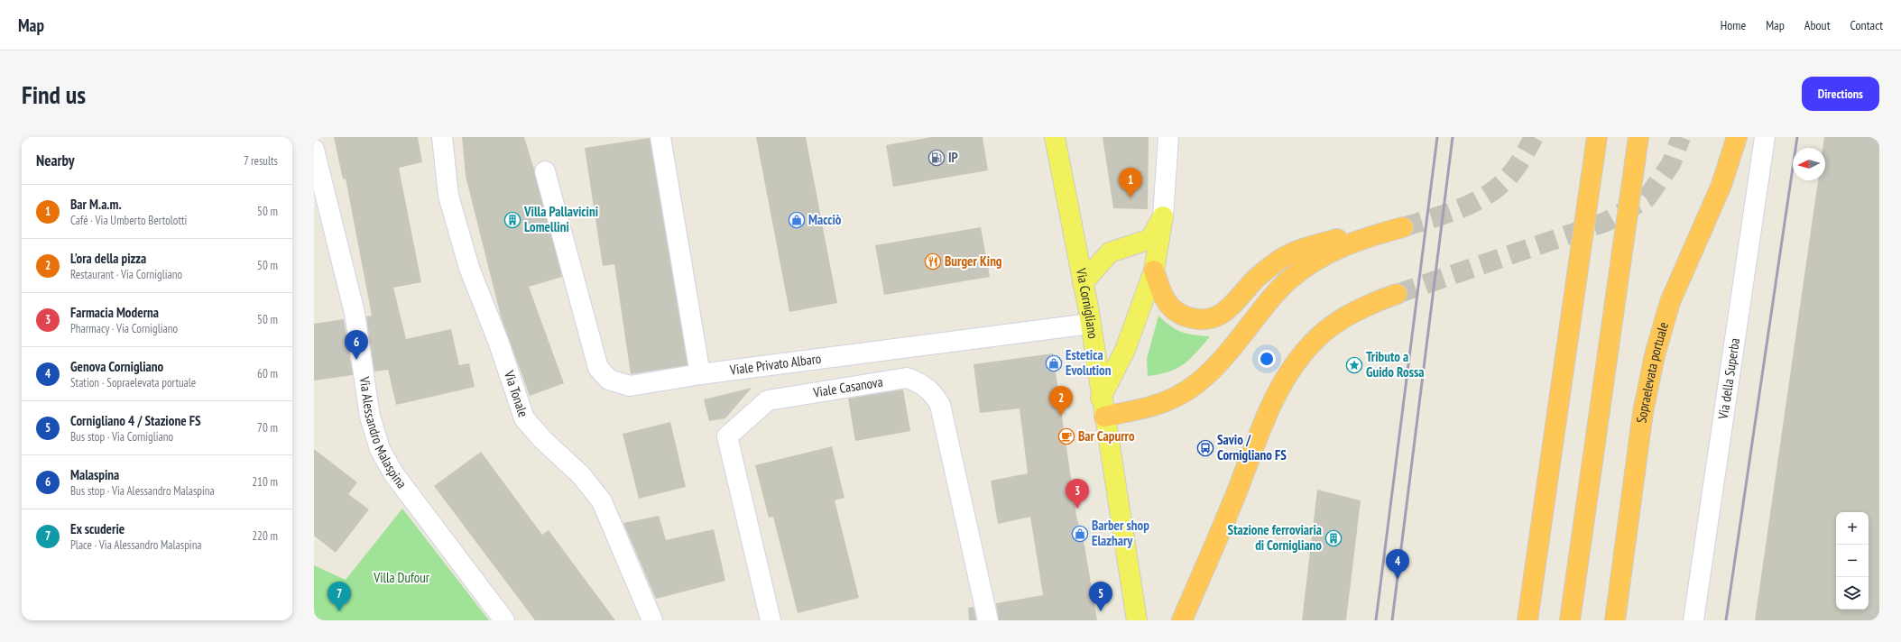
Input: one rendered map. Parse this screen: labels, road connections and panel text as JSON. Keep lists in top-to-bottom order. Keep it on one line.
{"streets":{"highway":["Sopraelevata portuale"],"main road":["Via Cornigliano"],"street":["Viale Privato Albaro","Via della Superba","Viale Casanova","Via Tonale","Via Alessandro Malaspina"]},"crossings":[["Via Cornigliano","Viale Privato Albaro"]],"parks":["Villa Dufour"],"places":{"fuel station":["IP"],"building":["Villa Pallavicini Lomellini","Stazione ferroviaria di Cornigliano"],"shop":["Macciò","Estetica Evolution","Barber shop Elazhary"],"restaurant":["Burger King"],"place":["Tributo a Guido Rossa"],"cafe":["Bar Capurro"],"bus stop":["Savio / Cornigliano FS"]},"north":"left","page":{"header":"Map","nav":["Home","Map","About","Contact"],"buttons":"Directions","title":"Find us","heading":["Nearby","7 results"],"pins":["1","6","2","3","4","5","7"],"list":[{"mark":"1","name":"Bar M.a.m.","note":"Café · Via Umberto Bertolotti","value":"50 m"},{"mark":"2","name":"L'ora della pizza","note":"Restaurant · Via Cornigliano","value":"50 m"},{"mark":"3","name":"Farmacia Moderna","note":"Pharmacy · Via Cornigliano","value":"50 m"},{"mark":"4","name":"Genova Cornigliano","note":"Station · Sopraelevata portuale","value":"60 m"},{"mark":"5","name":"Cornigliano 4 / Stazione FS","note":"Bus stop · Via Cornigliano","value":"70 m"},{"mark":"6","name":"Malaspina","note":"Bus stop · Via Alessandro Malaspina","value":"210 m"},{"mark":"7","name":"Ex scuderie","note":"Place · Via Alessandro Malaspina","value":"220 m"}],"map_buttons":["+","−"]}}
